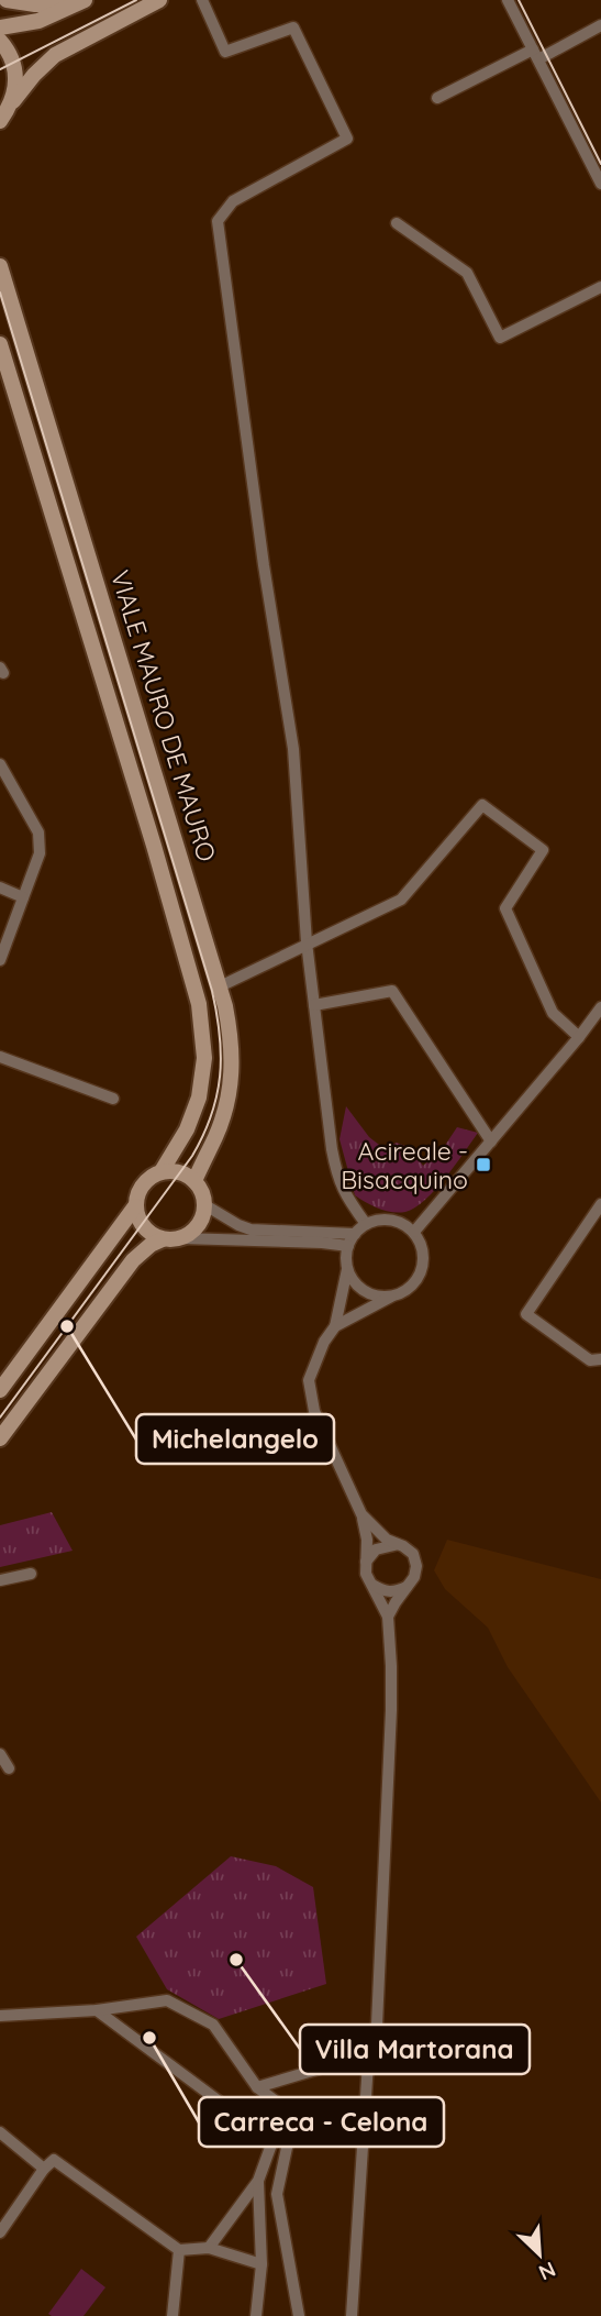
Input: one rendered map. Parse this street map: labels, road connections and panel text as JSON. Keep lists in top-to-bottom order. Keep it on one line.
{"streets":{"street":["VIALE MAURO DE MAURO"]},"places":{"transit":["Acireale - Bisacquino"],"other":["Michelangelo","Villa Martorana","Carreca - Celona"]},"north":"bottom right"}
